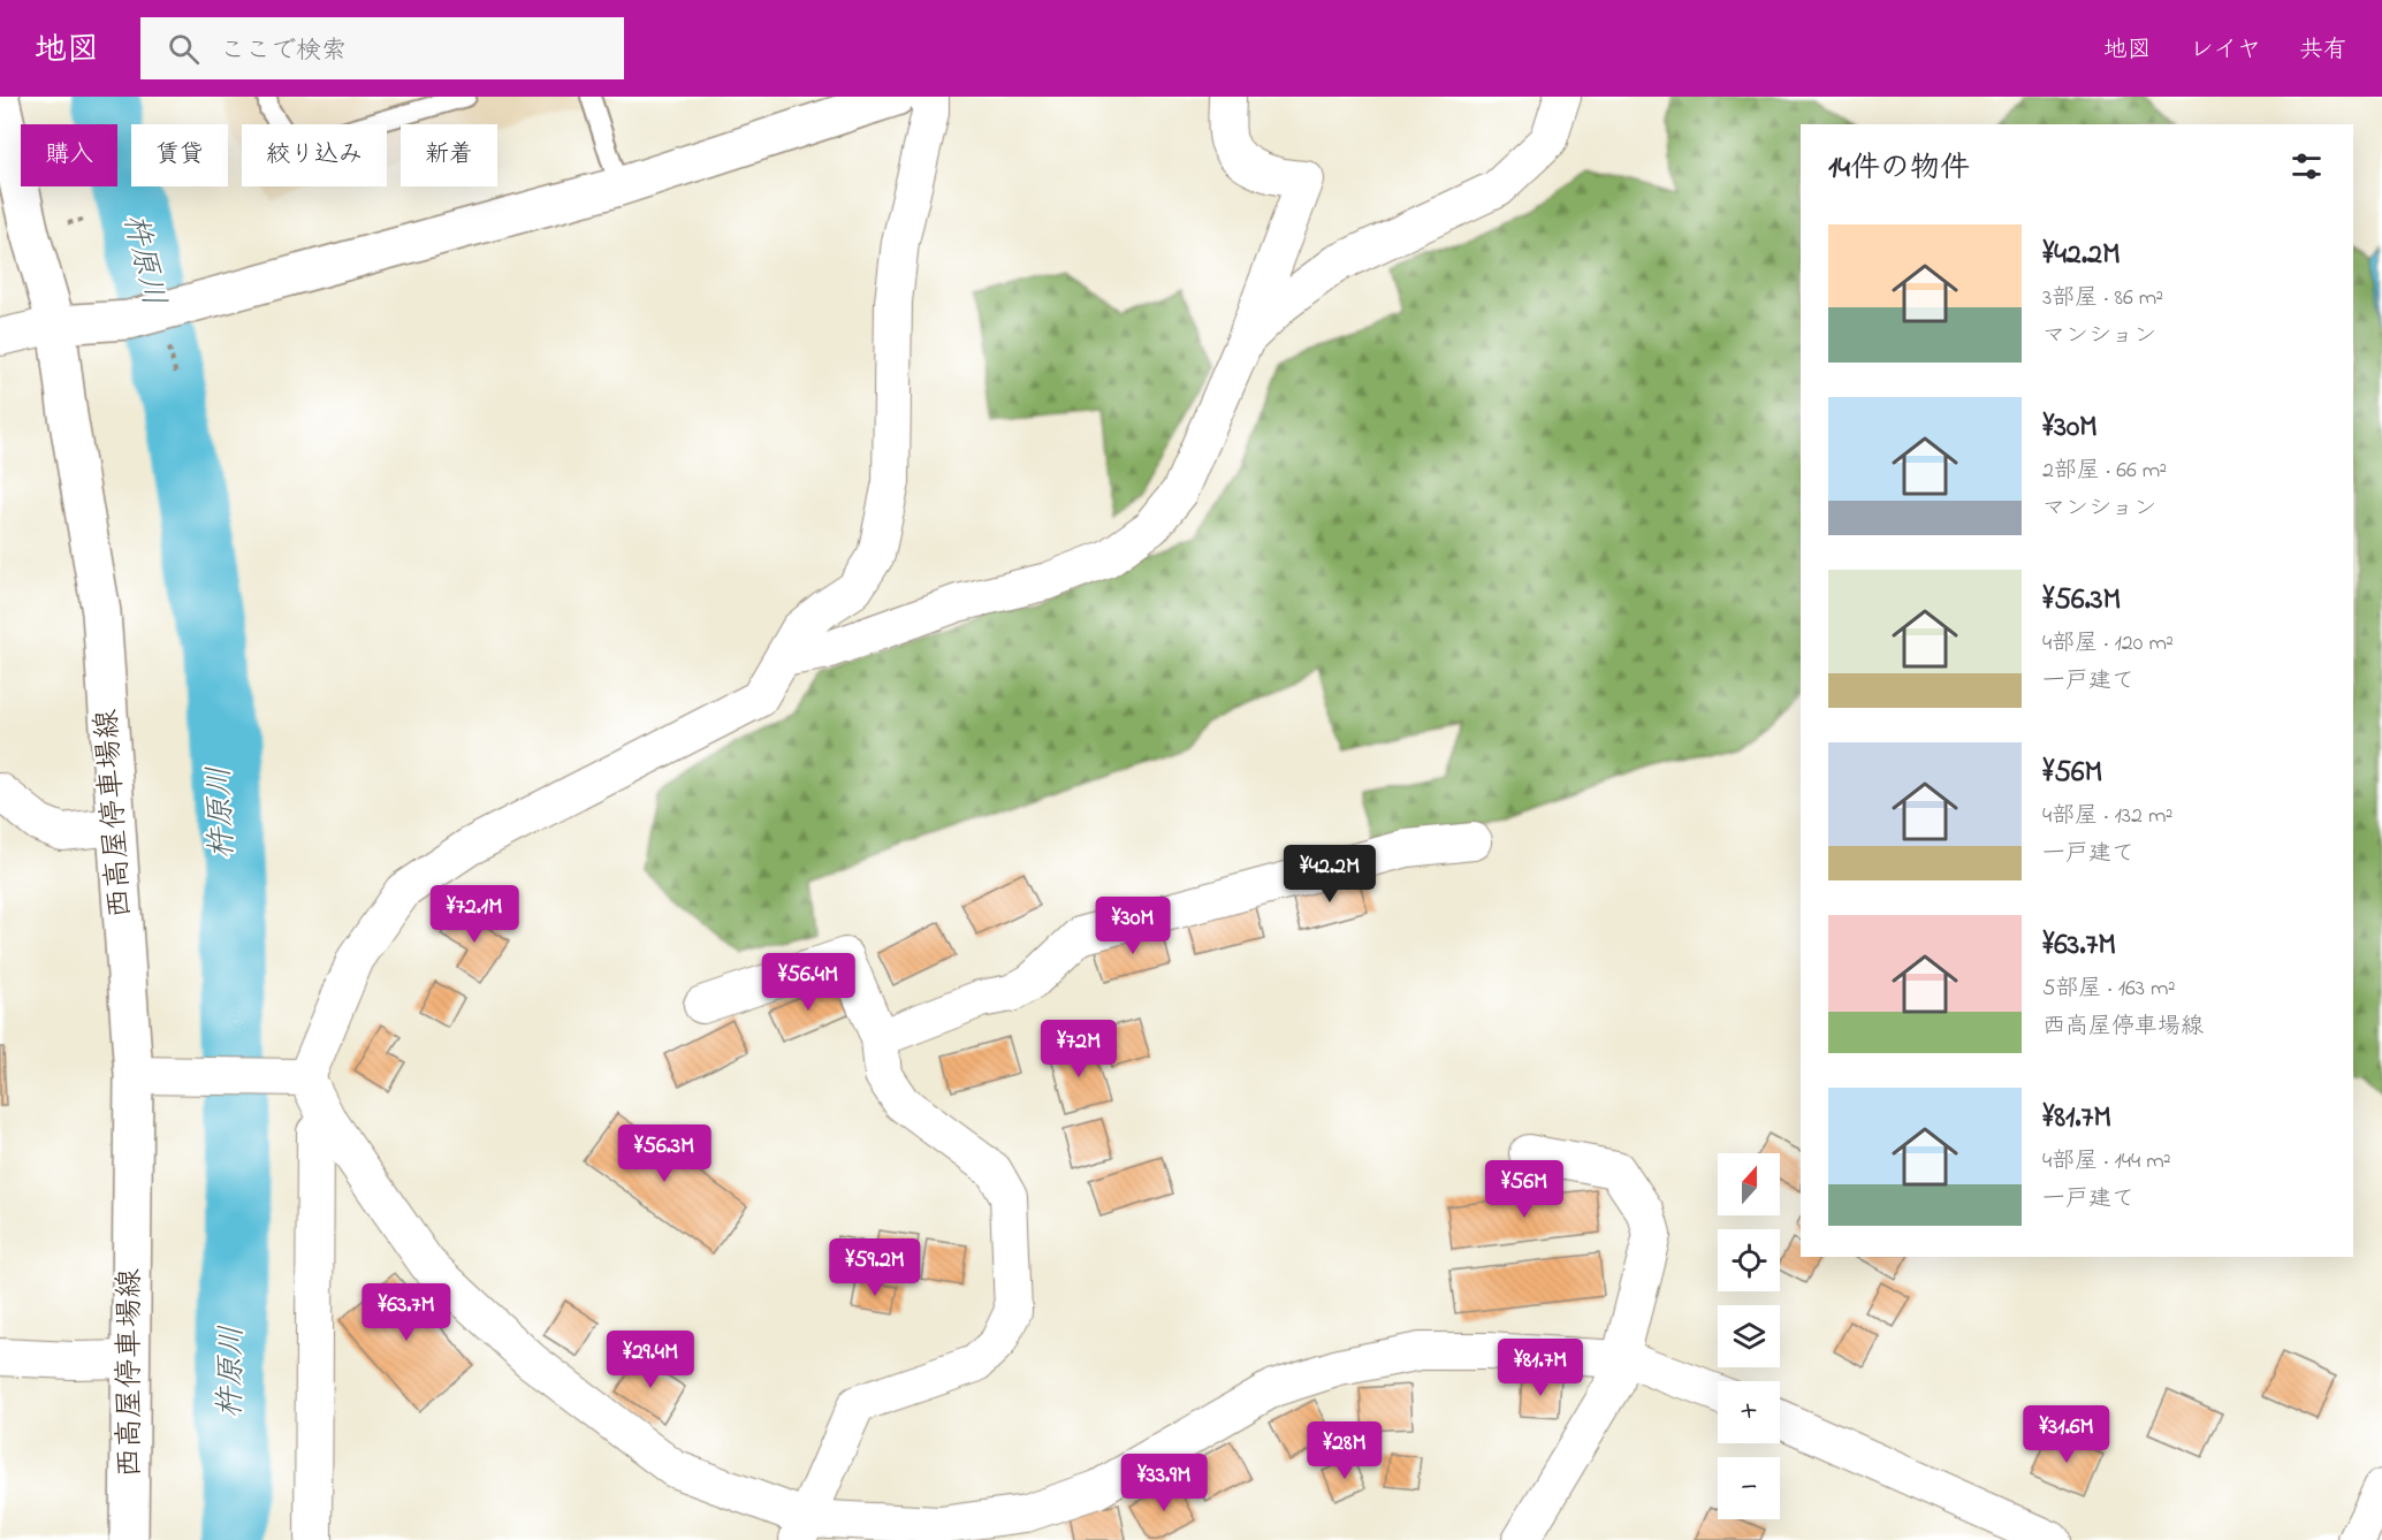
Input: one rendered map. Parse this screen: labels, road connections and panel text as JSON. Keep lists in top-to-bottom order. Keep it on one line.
{"streets":{"main road":["西高屋停車場線"]},"water":["杵原川"],"north":"top","page":{"header":"地図","search":"ここで検索","nav":["地図","レイヤ","共有"],"chip":["購入","賃貸","絞り込み","新着"],"heading":"14件の物件","list":[{"name":"¥42.2M","note":"3部屋 · 86 m² · マンション"},{"name":"¥30M","note":"2部屋 · 66 m² · マンション"},{"name":"¥56.3M","note":"4部屋 · 120 m² · 一戸建て"},{"name":"¥56M","note":"4部屋 · 132 m² · 一戸建て"},{"name":"¥63.7M","note":"5部屋 · 163 m² · 西高屋停車場線"},{"name":"¥81.7M","note":"4部屋 · 144 m² · 一戸建て"}],"price":["¥42.2M","¥72.1M","¥30M","¥56.4M","¥72M","¥56.3M","¥56M","¥59.2M","¥63.7M","¥29.4M","¥81.7M","¥31.6M","¥28M","¥33.9M"],"map_buttons":["+","−"]}}
